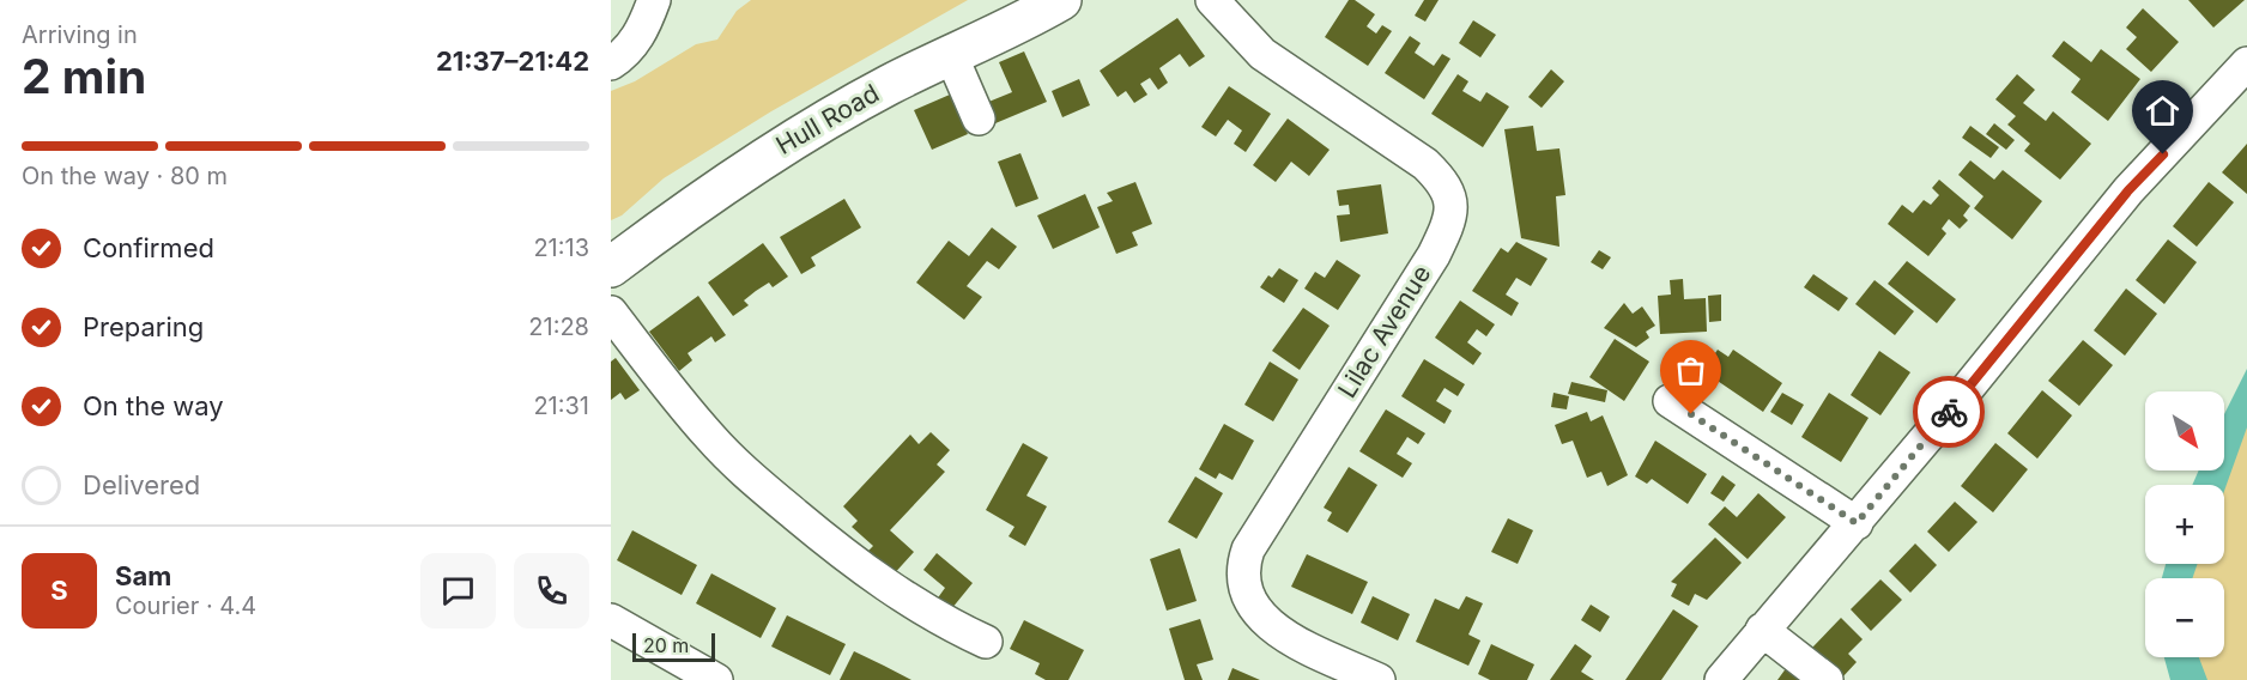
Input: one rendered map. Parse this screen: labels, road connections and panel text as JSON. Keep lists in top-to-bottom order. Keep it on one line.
{"streets":{"main road":["Hull Road"],"street":["Lilac Avenue"]},"scale_bar":"20 m","north":"bottom right","page":{"heading":["2 min","Arriving in","21:37–21:42"],"panel":["Sam","Courier · 4.4"],"bar":"On the way · 80 m","list":[["Confirmed","21:13"],["Preparing","21:28"],["On the way","21:31"],"Delivered"],"map_buttons":["+","−"],"round":"S","scale":"20 m"}}
